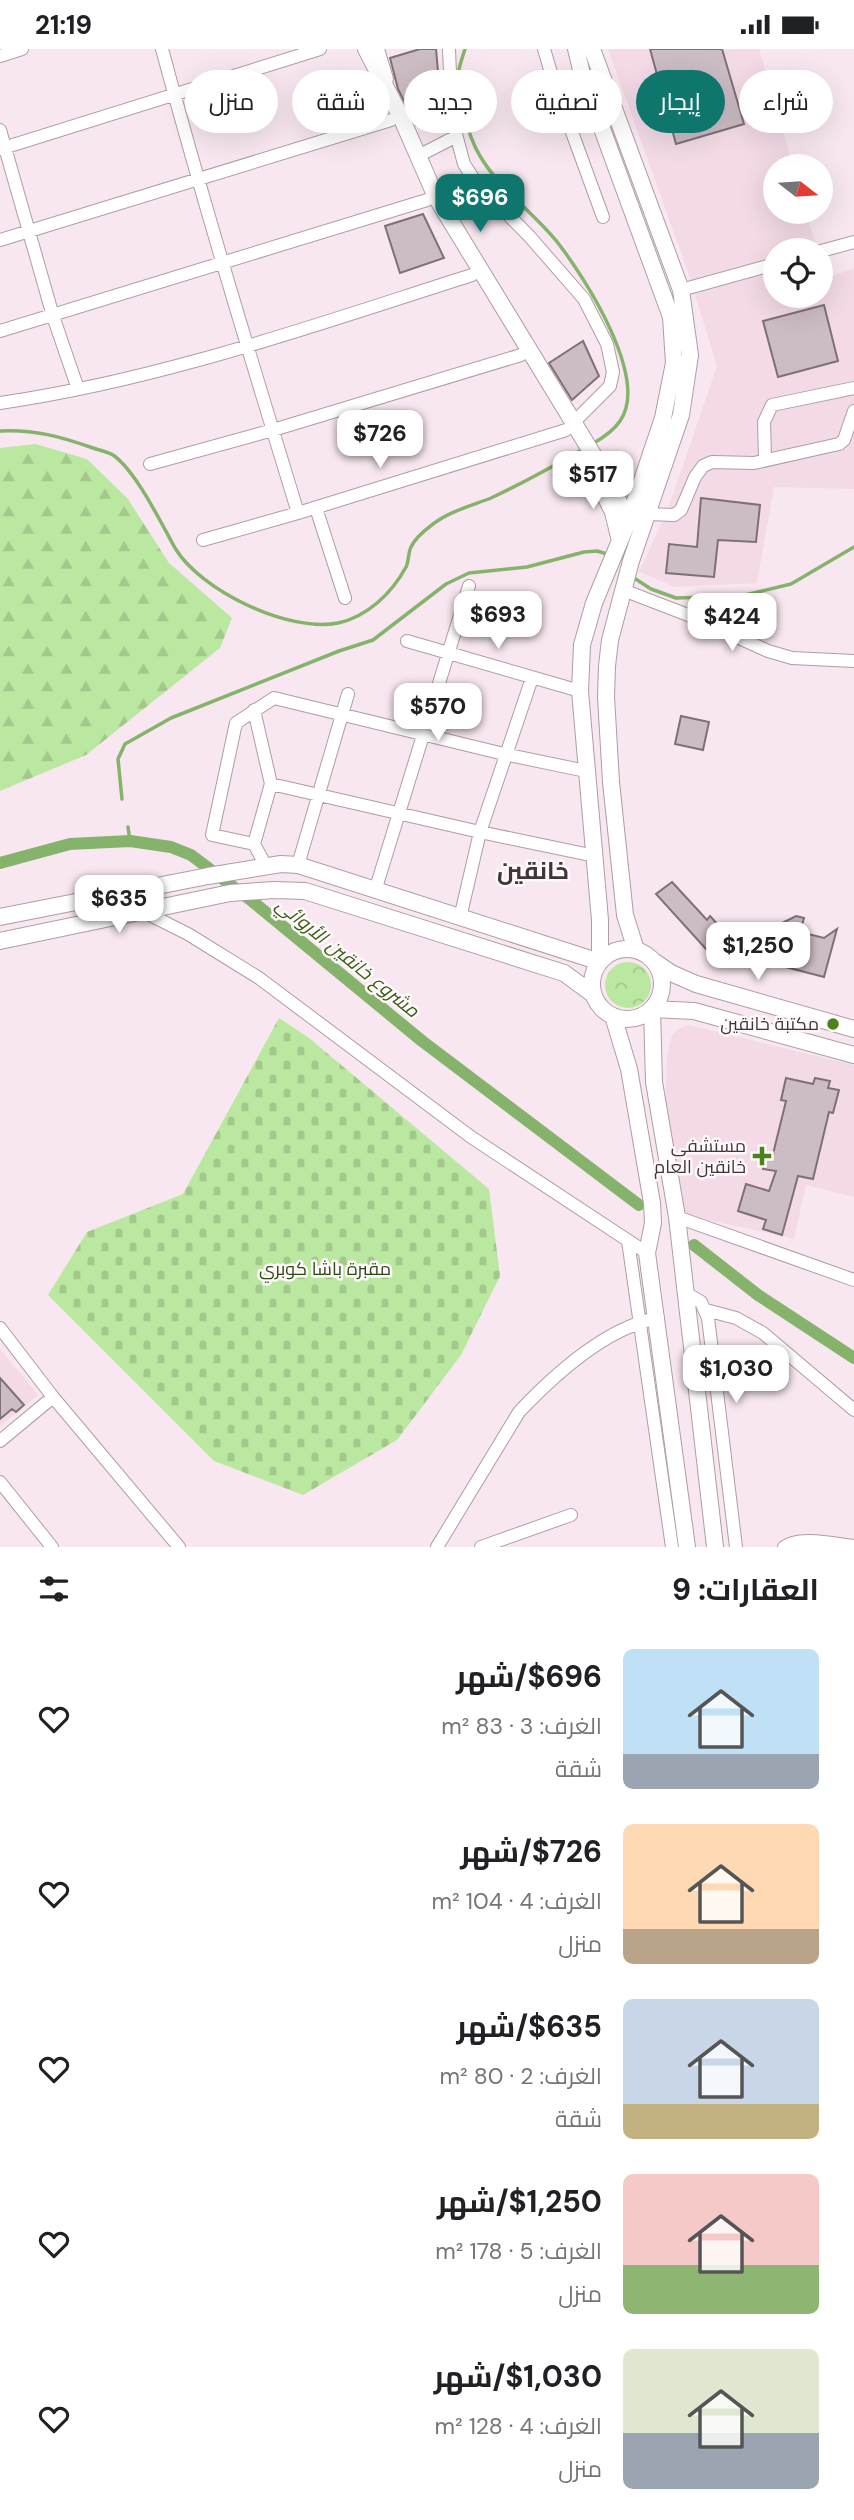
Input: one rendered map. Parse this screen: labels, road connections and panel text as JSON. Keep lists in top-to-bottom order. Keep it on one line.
{"districts":["خانقين"],"water":["مشروع خانقين الأروائي"],"parks":["مقبرة باشا كوبري"],"places":{"other":["مكتبة خانقين"],"health":["مستشفى خانقين العام"]},"north":"right","page":{"status":"21:19","chip":["شراء","إيجار","تصفية","جديد","شقة","منزل"],"price":["$696","$726","$517","$693","$424","$570","$635","$1,250","$1,030"],"heading":"العقارات: 9","list":[{"name":"$696/شهر","note":"الغرف: 3 · 83 m² · شقة"},{"name":"$726/شهر","note":"الغرف: 4 · 104 m² · منزل"},{"name":"$635/شهر","note":"الغرف: 2 · 80 m² · شقة"},{"name":"$1,250/شهر","note":"الغرف: 5 · 178 m² · منزل"},{"name":"$1,030/شهر","note":"الغرف: 4 · 128 m² · منزل"}]}}
